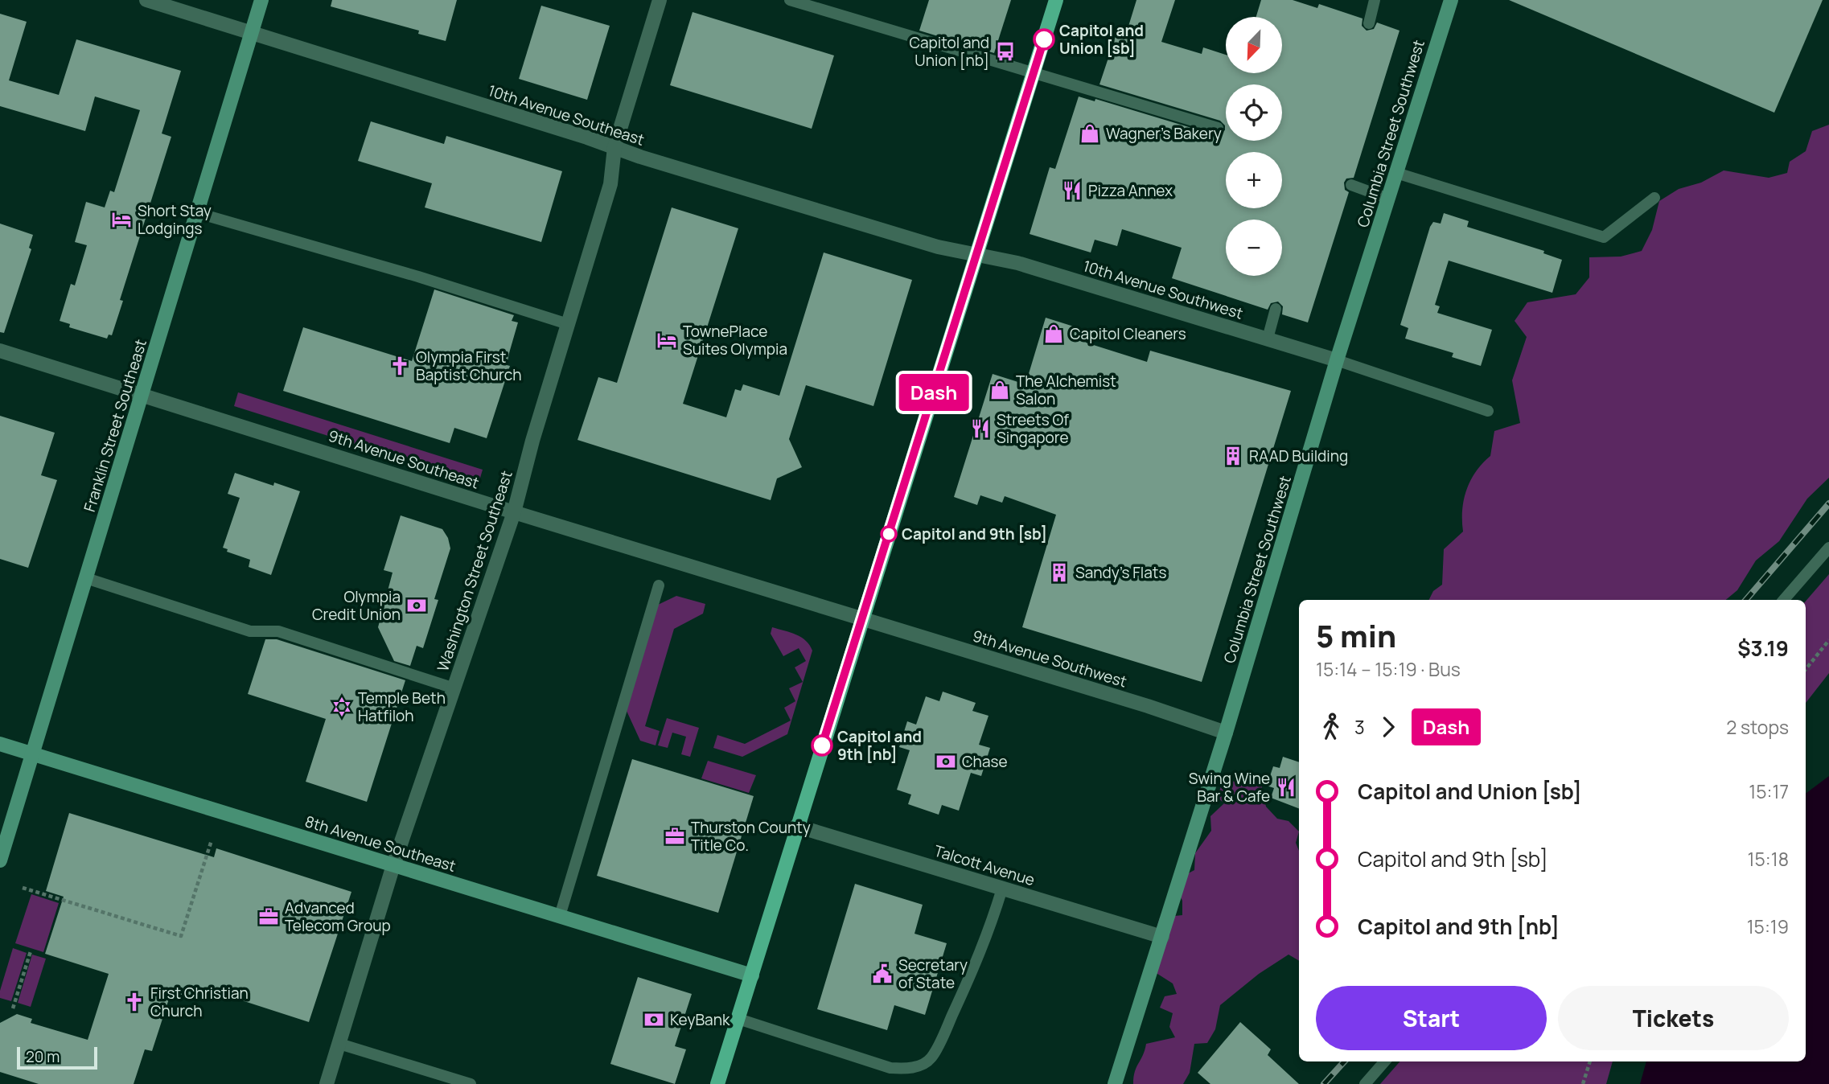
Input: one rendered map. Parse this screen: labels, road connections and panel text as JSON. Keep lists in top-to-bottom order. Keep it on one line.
{"streets":{"street":["10th Avenue Southeast","Columbia Street Southwest","10th Avenue Southwest","Franklin Street Southeast","9th Avenue Southeast","Washington Street Southeast","9th Avenue Southwest","8th Avenue Southeast","Talcott Avenue"]},"crossings":[["10th Avenue Southeast","10th Avenue Southwest"],["10th Avenue Southeast","Franklin Street Southeast"],["10th Avenue Southeast","Washington Street Southeast"],["Columbia Street Southwest","10th Avenue Southwest"],["Columbia Street Southwest","9th Avenue Southwest"],["Columbia Street Southwest","Talcott Avenue"],["Franklin Street Southeast","9th Avenue Southeast"],["Franklin Street Southeast","8th Avenue Southeast"],["9th Avenue Southeast","Washington Street Southeast"],["9th Avenue Southeast","9th Avenue Southwest"],["Washington Street Southeast","8th Avenue Southeast"]],"places":{"other":["Capitol and Union [sb]","Capitol and 9th [sb]","Capitol and 9th [nb]"],"bus stop":["Capitol and Union [nb]"],"shop":["Wagner's Bakery","Capitol Cleaners","The Alchemist Salon"],"restaurant":["Pizza Annex","Streets Of Singapore","Swing Wine Bar & Cafe"],"hotel":["Short Stay Lodgings","TownePlace Suites Olympia"],"church":["Olympia First Baptist Church","First Christian Church"],"building":["RAAD Building","Sandy's Flats"],"bank":["Olympia Credit Union","Chase","KeyBank"],"synagogue":["Temple Beth Hatfiloh"],"office":["Thurston County Title Co.","Advanced Telecom Group"],"public building":["Secretary of State"]},"lines":["bus line Dash"],"scale_bar":"20 m","north":"bottom left","page":{"on_map":"Dash","map_buttons":["+","−"],"heading":["5 min","15:14 – 15:19 · Bus","$3.19"],"legs":["3","Dash","2 stops"],"list":[{"name":"Capitol and Union [sb]","value":"15:17"},{"name":"Capitol and 9th [sb]","value":"15:18"},{"name":"Capitol and 9th [nb]","value":"15:19"}],"buttons":["Start","Tickets"],"scale":"20 m"}}
